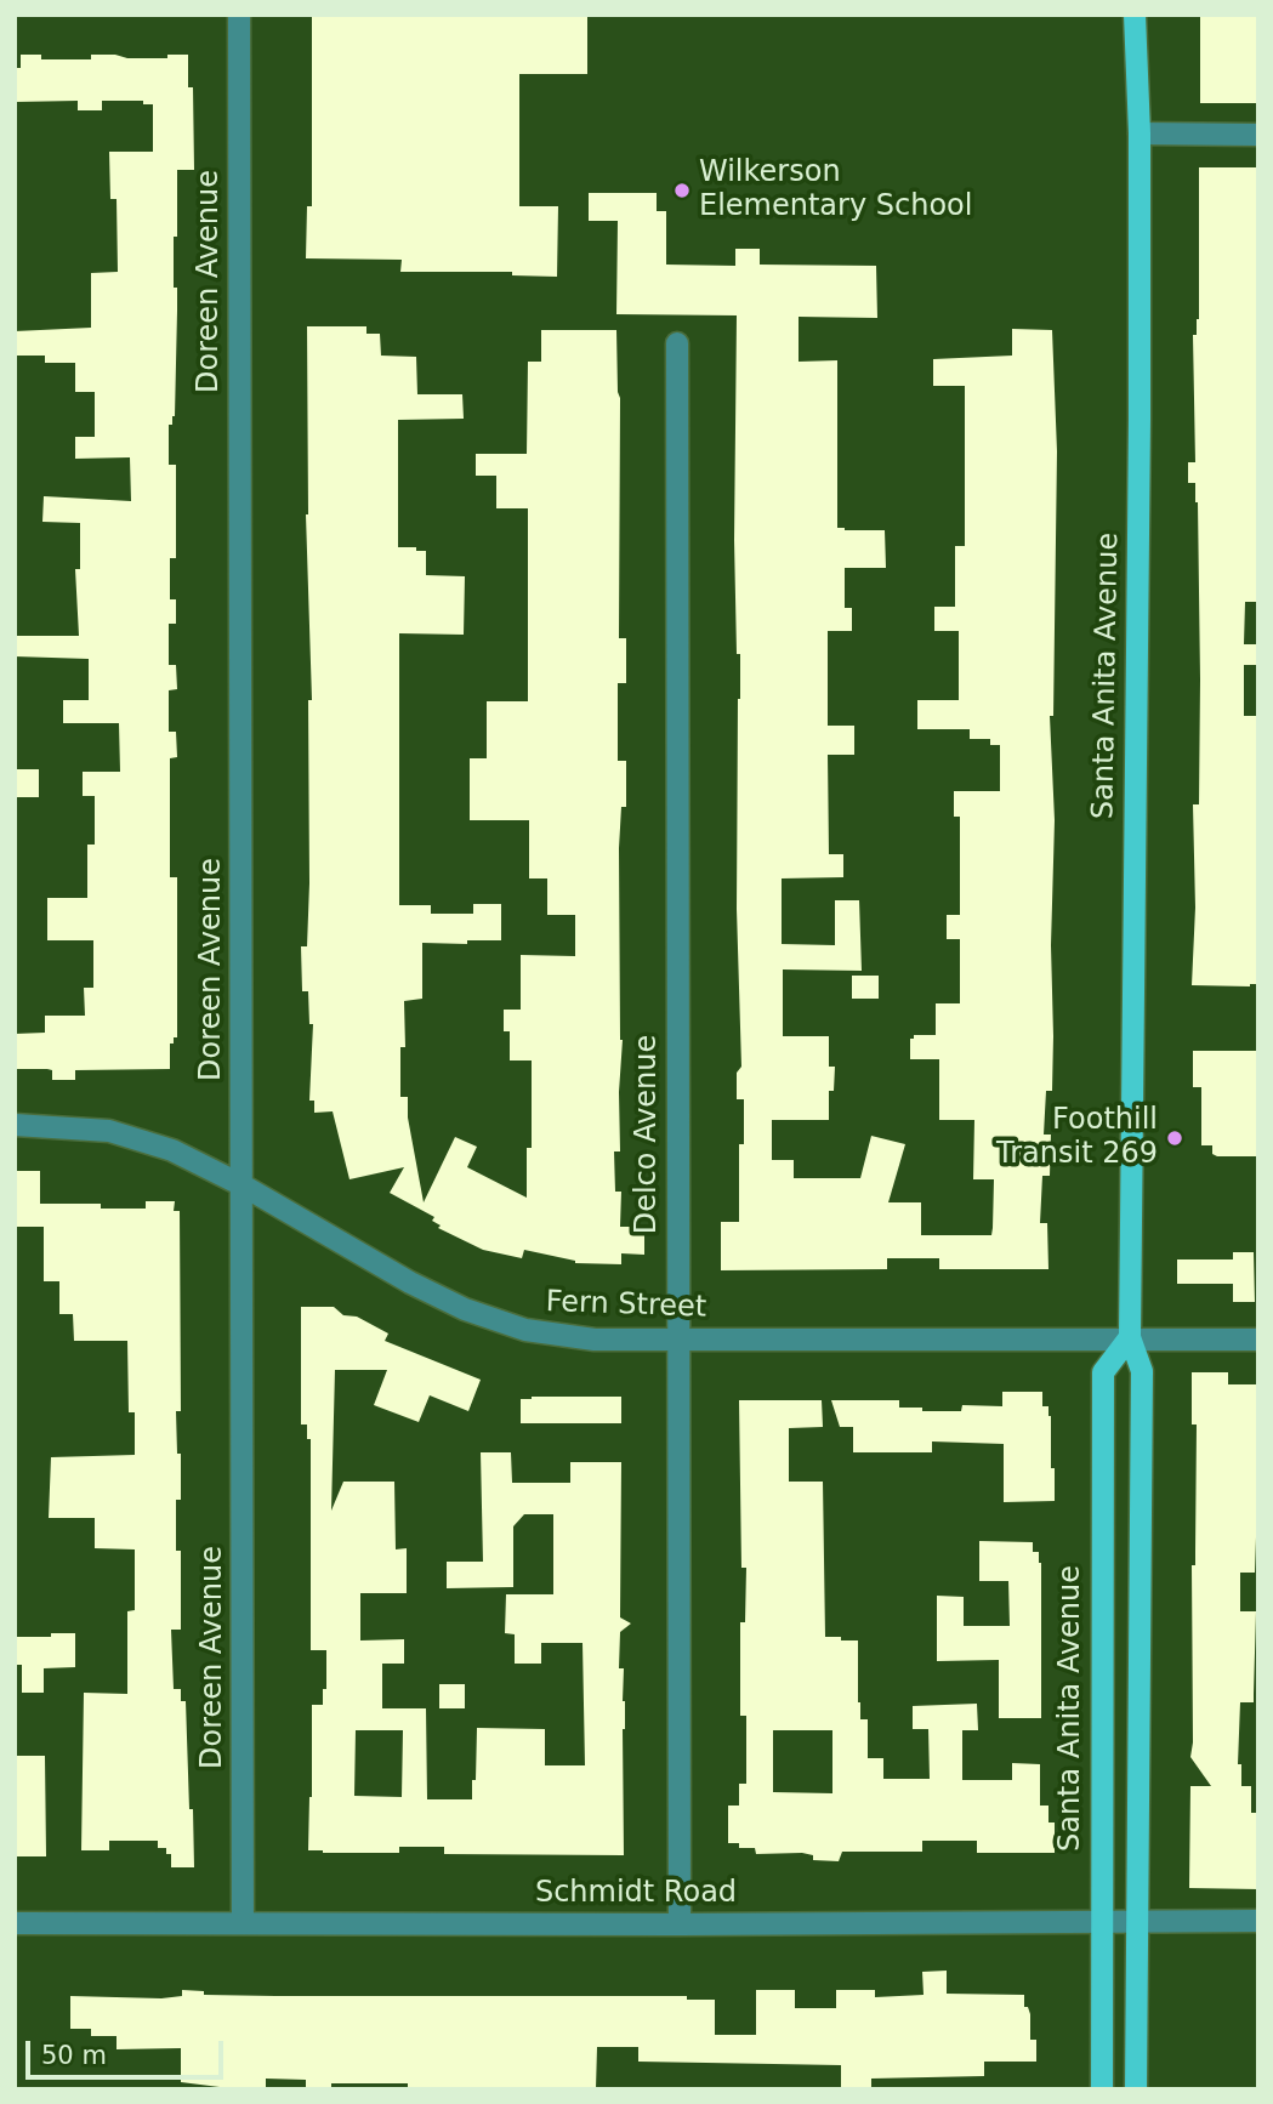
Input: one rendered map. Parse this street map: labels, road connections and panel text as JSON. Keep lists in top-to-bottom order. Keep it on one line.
{"streets":{"main road":["Santa Anita Avenue"],"street":["Doreen Avenue","Delco Avenue","Fern Street","Schmidt Road"]},"crossings":[["Doreen Avenue","Fern Street"],["Doreen Avenue","Schmidt Road"],["Santa Anita Avenue","Fern Street"],["Santa Anita Avenue","Schmidt Road"],["Delco Avenue","Fern Street"],["Delco Avenue","Schmidt Road"]],"places":["Wilkerson Elementary School","Foothill Transit 269"],"scale_bar":"50 m"}
